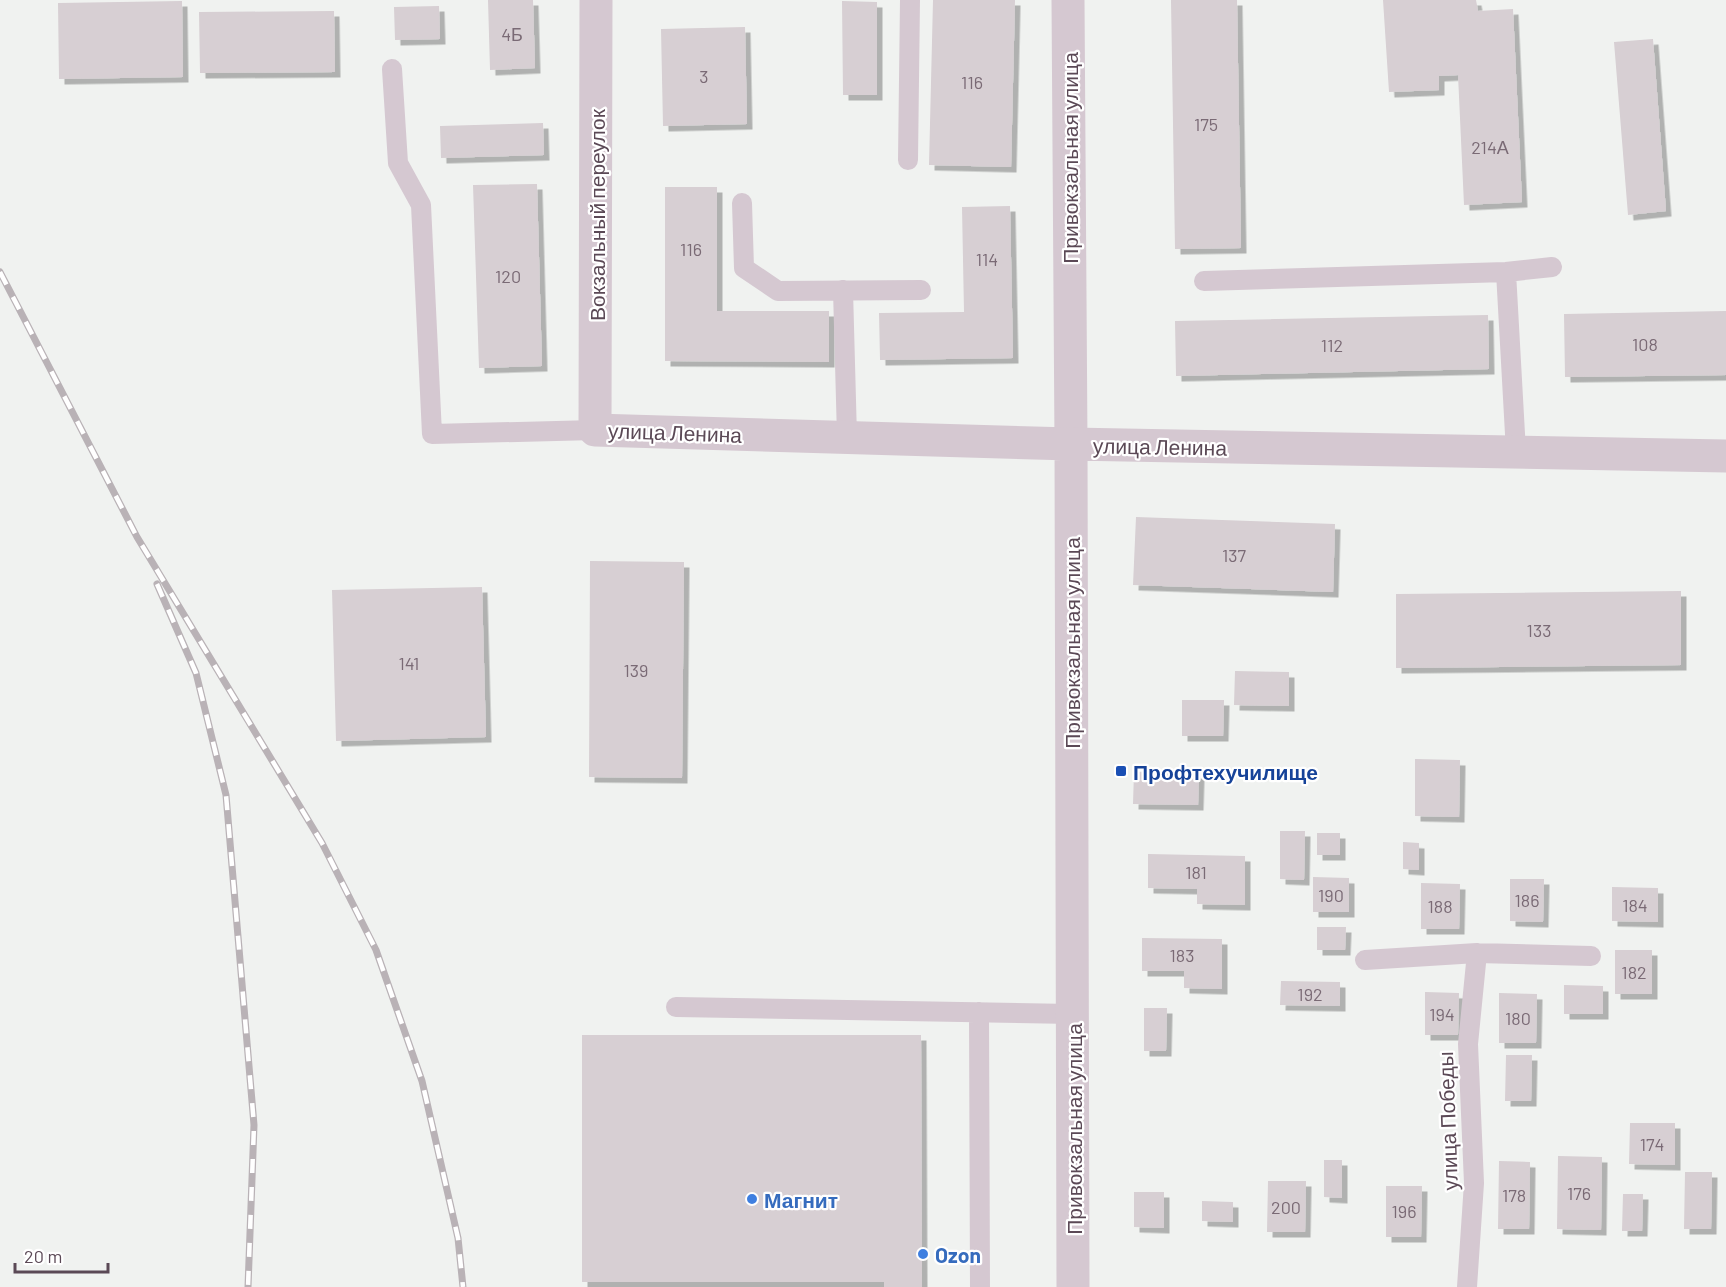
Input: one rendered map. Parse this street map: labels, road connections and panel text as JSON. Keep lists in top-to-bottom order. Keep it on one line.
{"streets":{"street":["Привокзальная улица","Вокзальный переулок","улица Ленина"],"lane":["улица Победы"]},"crossings":[["Привокзальная улица","улица Ленина"],["Вокзальный переулок","улица Ленина"]],"places":{"transit":["Профтехучилище"],"other":["Магнит","Ozon"]},"house_numbers":["4Б","3","116","175","214А","116","114","120","108","112","137","133","141","139","181","190","186","184","188","183","182","192","194","180","174","176","178","200","196"],"scale_bar":"20 m"}
